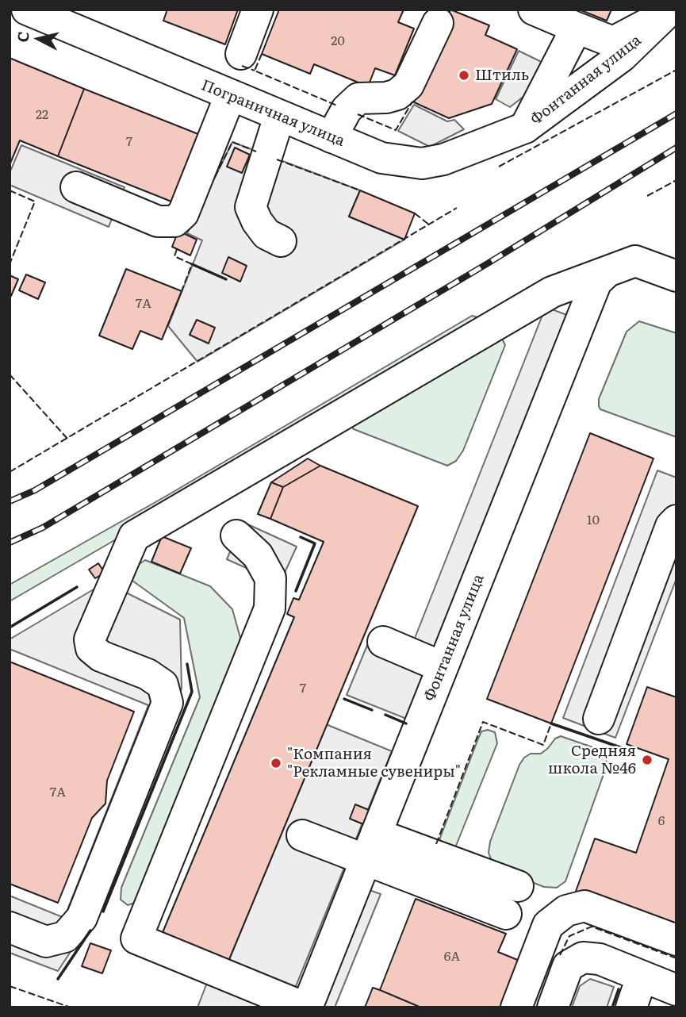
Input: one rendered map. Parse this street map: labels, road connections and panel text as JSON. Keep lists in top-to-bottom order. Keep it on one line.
{"streets":{"street":["Фонтанная улица","Пограничная улица"]},"crossings":[["Фонтанная улица","Пограничная улица"]],"places":["Штиль","Средняя школа №46","\"Компания \"Рекламные сувениры\""],"house_numbers":["20","22","7","7А","10","7","7А","6","6А"],"north":"left"}
